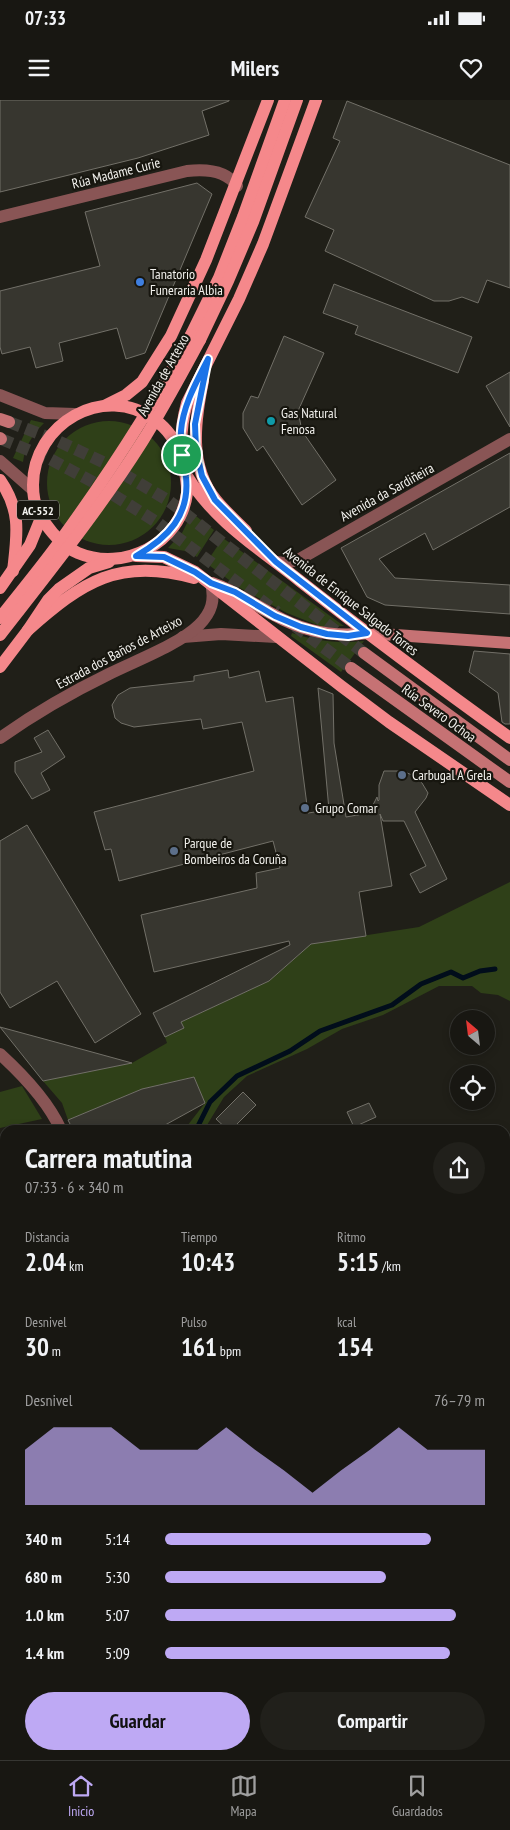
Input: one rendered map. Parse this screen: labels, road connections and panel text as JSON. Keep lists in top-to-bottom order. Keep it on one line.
{"streets":{"main road":["Avenida de Arteixo","AC-552","Avenida de Enrique Salgado Torres","Rúa Severo Ochoa"],"street":["Rúa Madame Curie","Avenida da Sardiñeira","Estrada dos Baños de Arteixo"]},"crossings":[["Rúa Madame Curie","Avenida de Arteixo"],["Avenida de Arteixo","AC-552"],["Avenida de Arteixo","Avenida de Enrique Salgado Torres"],["Avenida da Sardiñeira","Avenida de Enrique Salgado Torres"],["AC-552","Avenida de Enrique Salgado Torres"]],"places":["Tanatorio Funeraria Albia","Gas Natural Fenosa","Carbugal A Grela","Grupo Comar","Parque de Bombeiros da Coruña"],"north":"top left","page":{"status":"07:33","header":"Milers","heading":["Carrera matutina","07:33 · 6 × 340 m"],"stats":[["Distancia","2.04 km"],["Tiempo","10:43"],["Ritmo","5:15 /km"],["Desnivel","30 m"],["Pulso","161 bpm"],["kcal","154"]],"chart":["Desnivel","76–79 m"],"list":[{"name":"340 m","note":"5:14"},{"name":"680 m","note":"5:30"},{"name":"1.0 km","note":"5:07"},{"name":"1.4 km","note":"5:09"}],"buttons":["Guardar","Compartir"],"tabs":["Inicio","Mapa","Guardados"]}}
